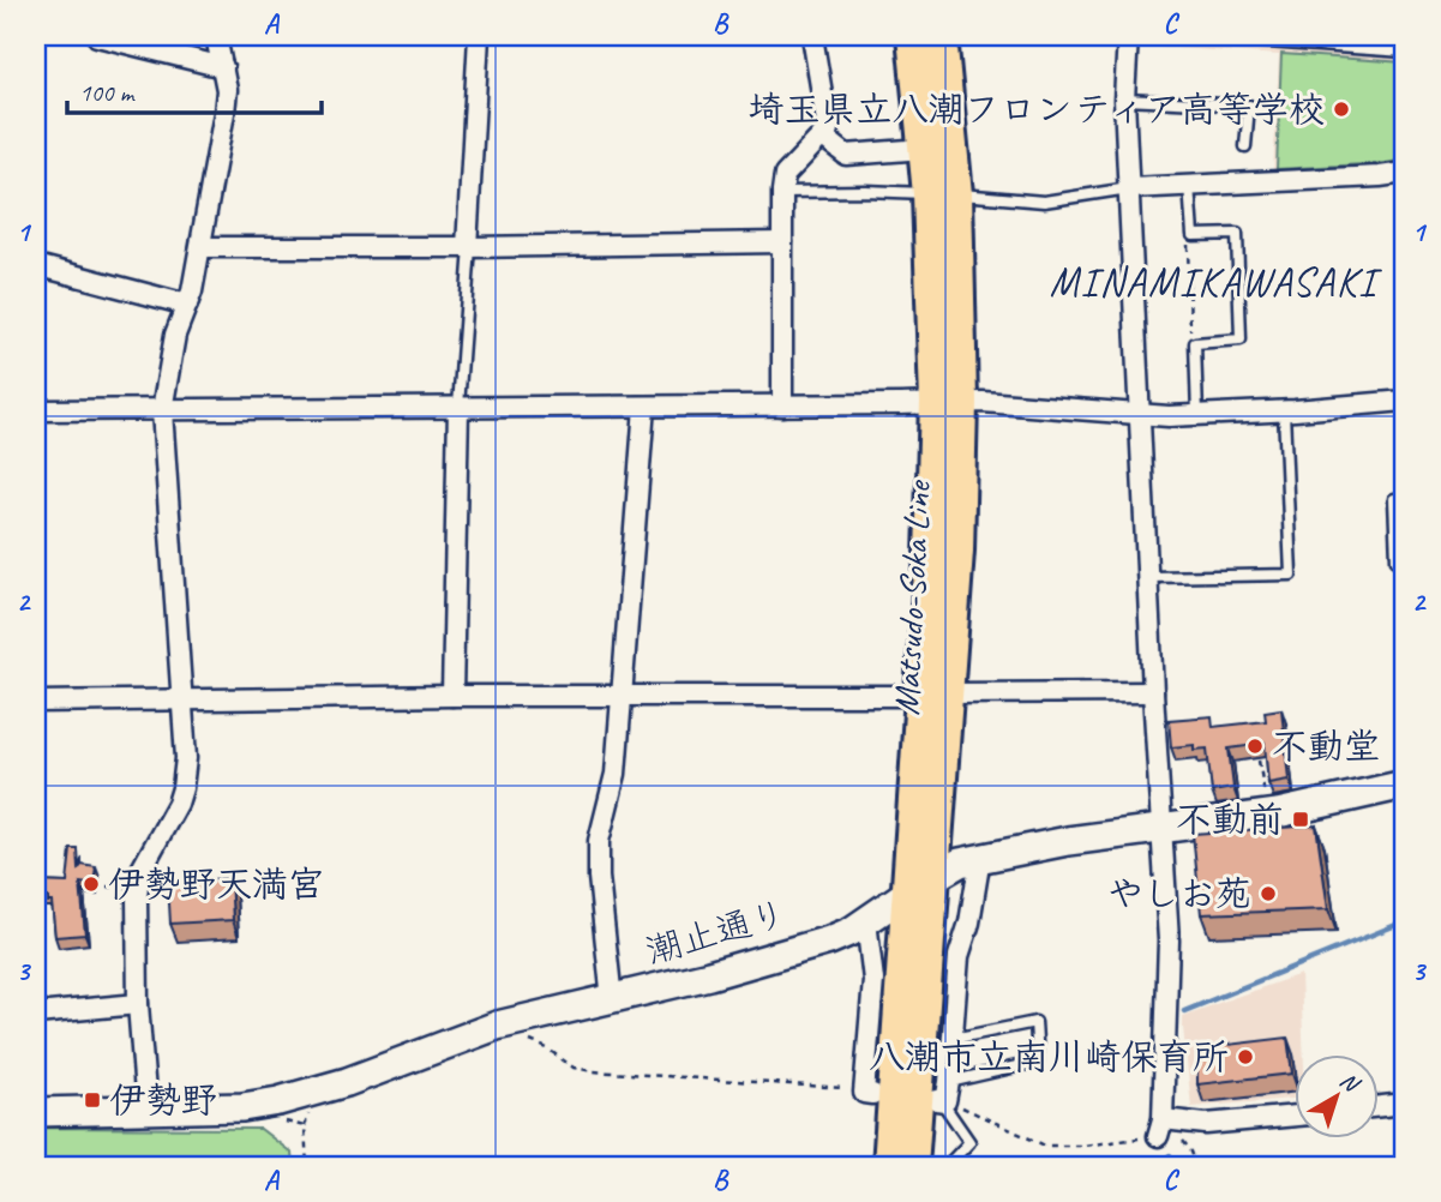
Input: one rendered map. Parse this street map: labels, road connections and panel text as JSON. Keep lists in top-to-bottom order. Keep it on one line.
{"streets":{"main road":["Matsudo-Soka Line"],"street":["潮止通り"]},"crossings":[["Matsudo-Soka Line","潮止通り"]],"districts":["MINAMIKAWASAKI"],"places":{"other":["埼玉県立八潮フロンティア高等学校","不動堂","伊勢野天満宮","やしお苑","八潮市立南川崎保育所"],"transit":["不動前","伊勢野"]},"scale_bar":"100 m","north":"top right","grid":{"columns":["A","B","C"],"rows":["1","2","3"]}}
